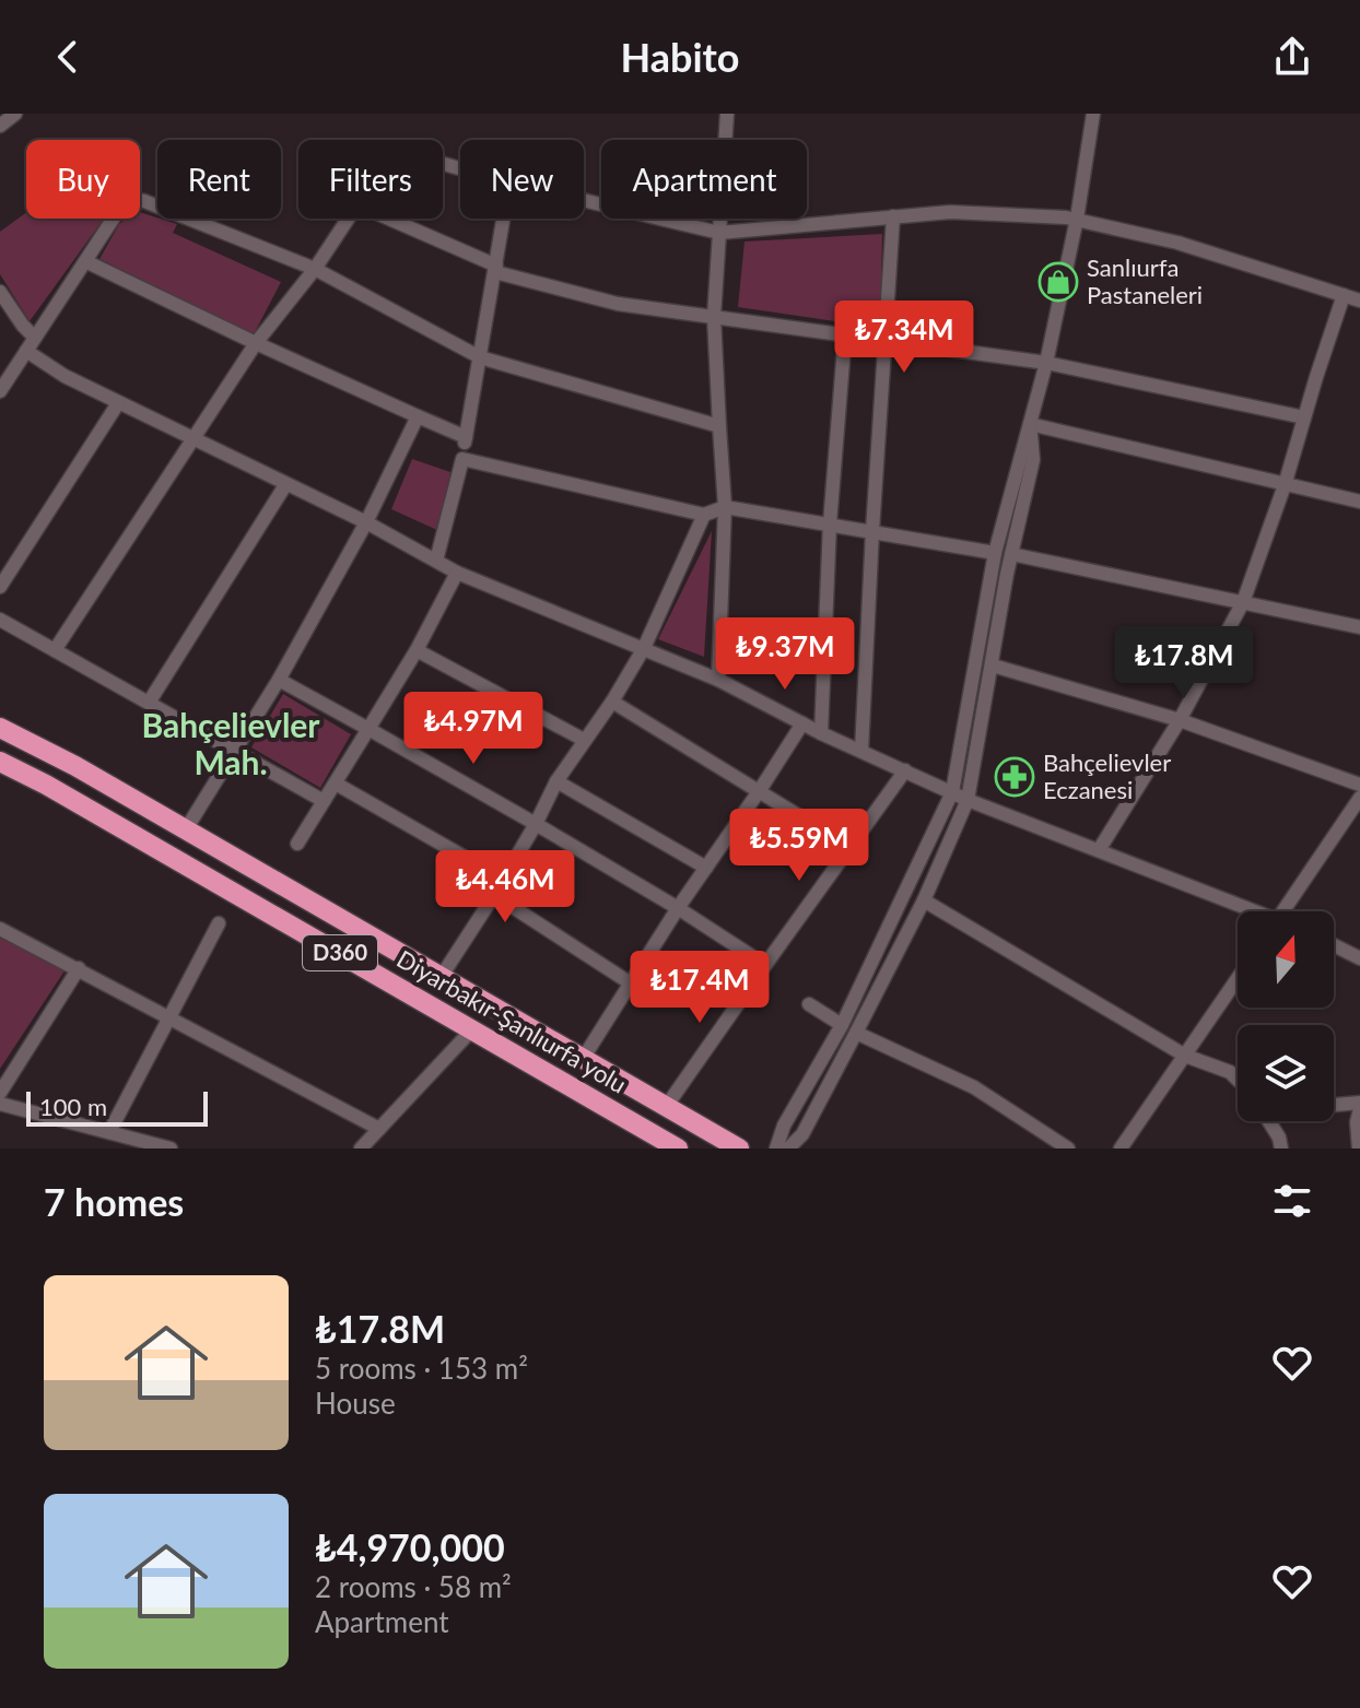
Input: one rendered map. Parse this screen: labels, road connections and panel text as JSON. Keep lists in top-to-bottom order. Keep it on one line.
{"streets":{"highway":["D360","Diyarbakır-Şanlıurfa yolu"]},"districts":["Bahçelievler Mah."],"places":{"shop":["Sanlıurfa Pastaneleri"],"pharmacy":["Bahçelievler Eczanesi"]},"scale_bar":"100 m","north":"top","page":{"header":"Habito","chip":["Buy","Rent","Filters","New","Apartment"],"price":["₺7.34M","₺9.37M","₺17.8M","₺4.97M","₺5.59M","₺4.46M","₺17.4M"],"scale":"100 m","heading":"7 homes","list":[{"name":"₺17.8M","note":"5 rooms · 153 m² · House"},{"name":"₺4,970,000","note":"2 rooms · 58 m² · Apartment"}]}}
